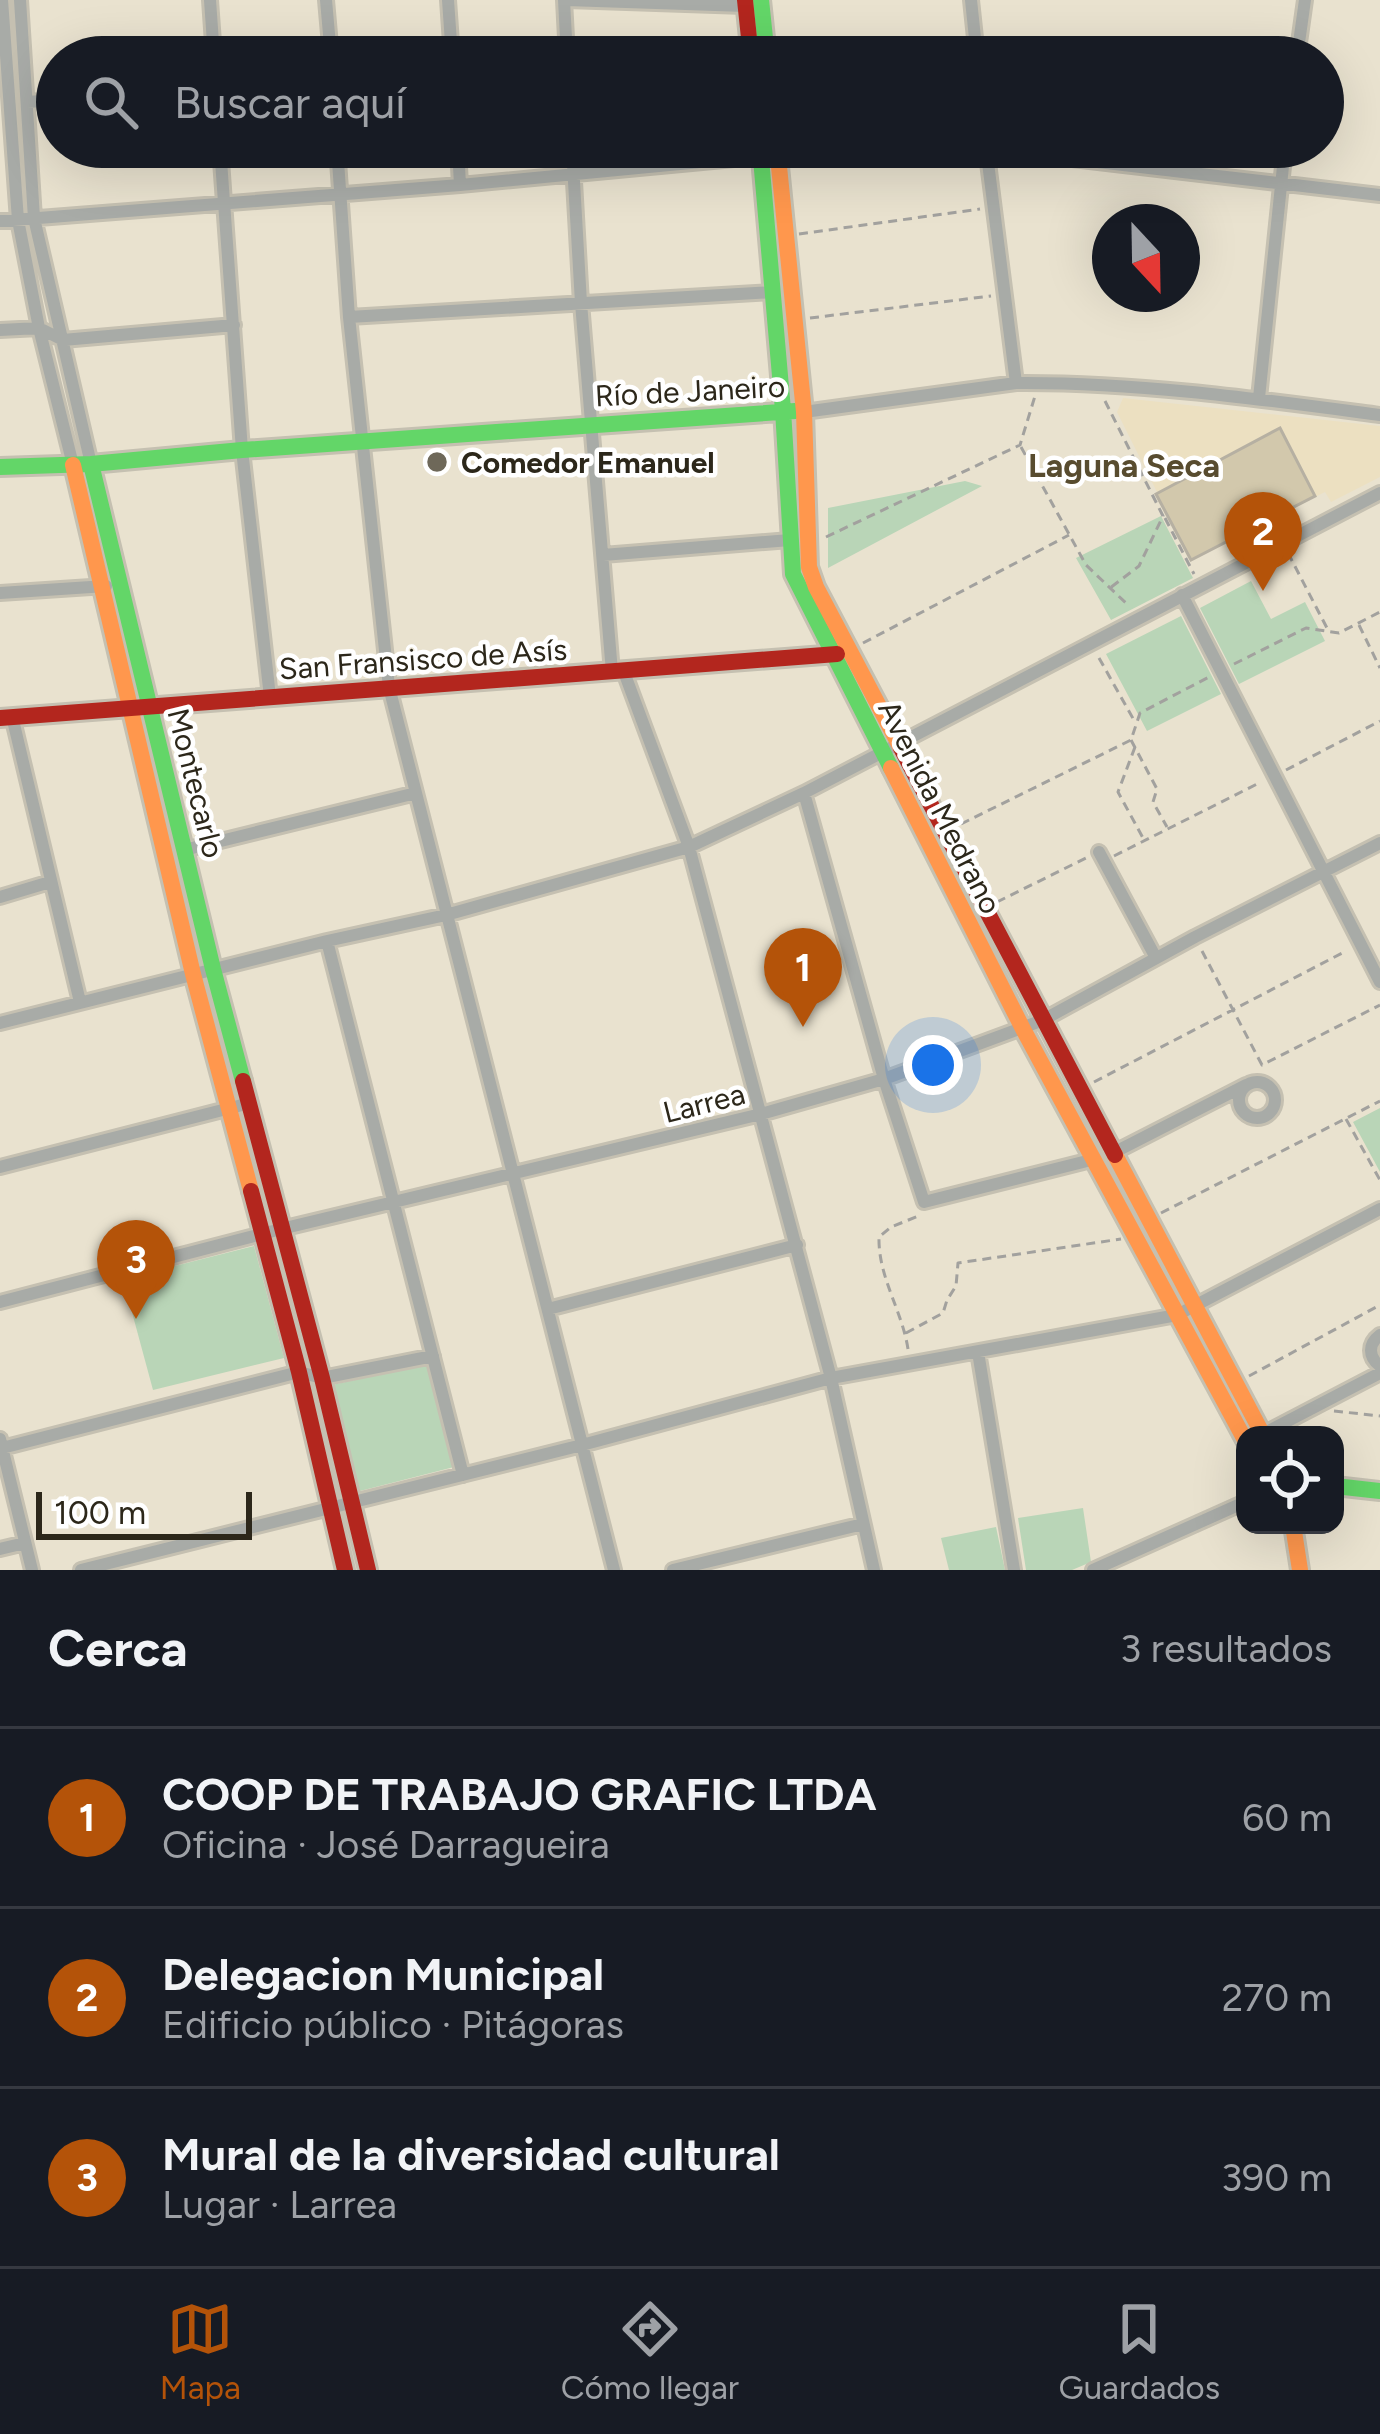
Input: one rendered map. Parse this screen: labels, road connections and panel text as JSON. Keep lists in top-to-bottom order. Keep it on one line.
{"streets":{"main road":["Río de Janeiro","San Fransisco de Asís","Montecarlo","Avenida Medrano"],"street":["Larrea"]},"crossings":[["Río de Janeiro","Montecarlo"],["Río de Janeiro","Avenida Medrano"],["San Fransisco de Asís","Montecarlo"],["San Fransisco de Asís","Avenida Medrano"],["Montecarlo","Larrea"],["Avenida Medrano","Larrea"]],"districts":["Laguna Seca"],"places":["Comedor Emanuel"],"scale_bar":"100 m","north":"bottom","page":{"search":"Buscar aquí","pins":["2","1","3"],"scale":"100 m","heading":["Cerca","3 resultados"],"list":[{"mark":"1","name":"COOP DE TRABAJO GRAFIC LTDA","note":"Oficina · José Darragueira","value":"60 m"},{"mark":"2","name":"Delegacion Municipal","note":"Edificio público · Pitágoras","value":"270 m"},{"mark":"3","name":"Mural de la diversidad cultural","note":"Lugar · Larrea","value":"390 m"}],"nav":["Mapa","Cómo llegar","Guardados"]}}
